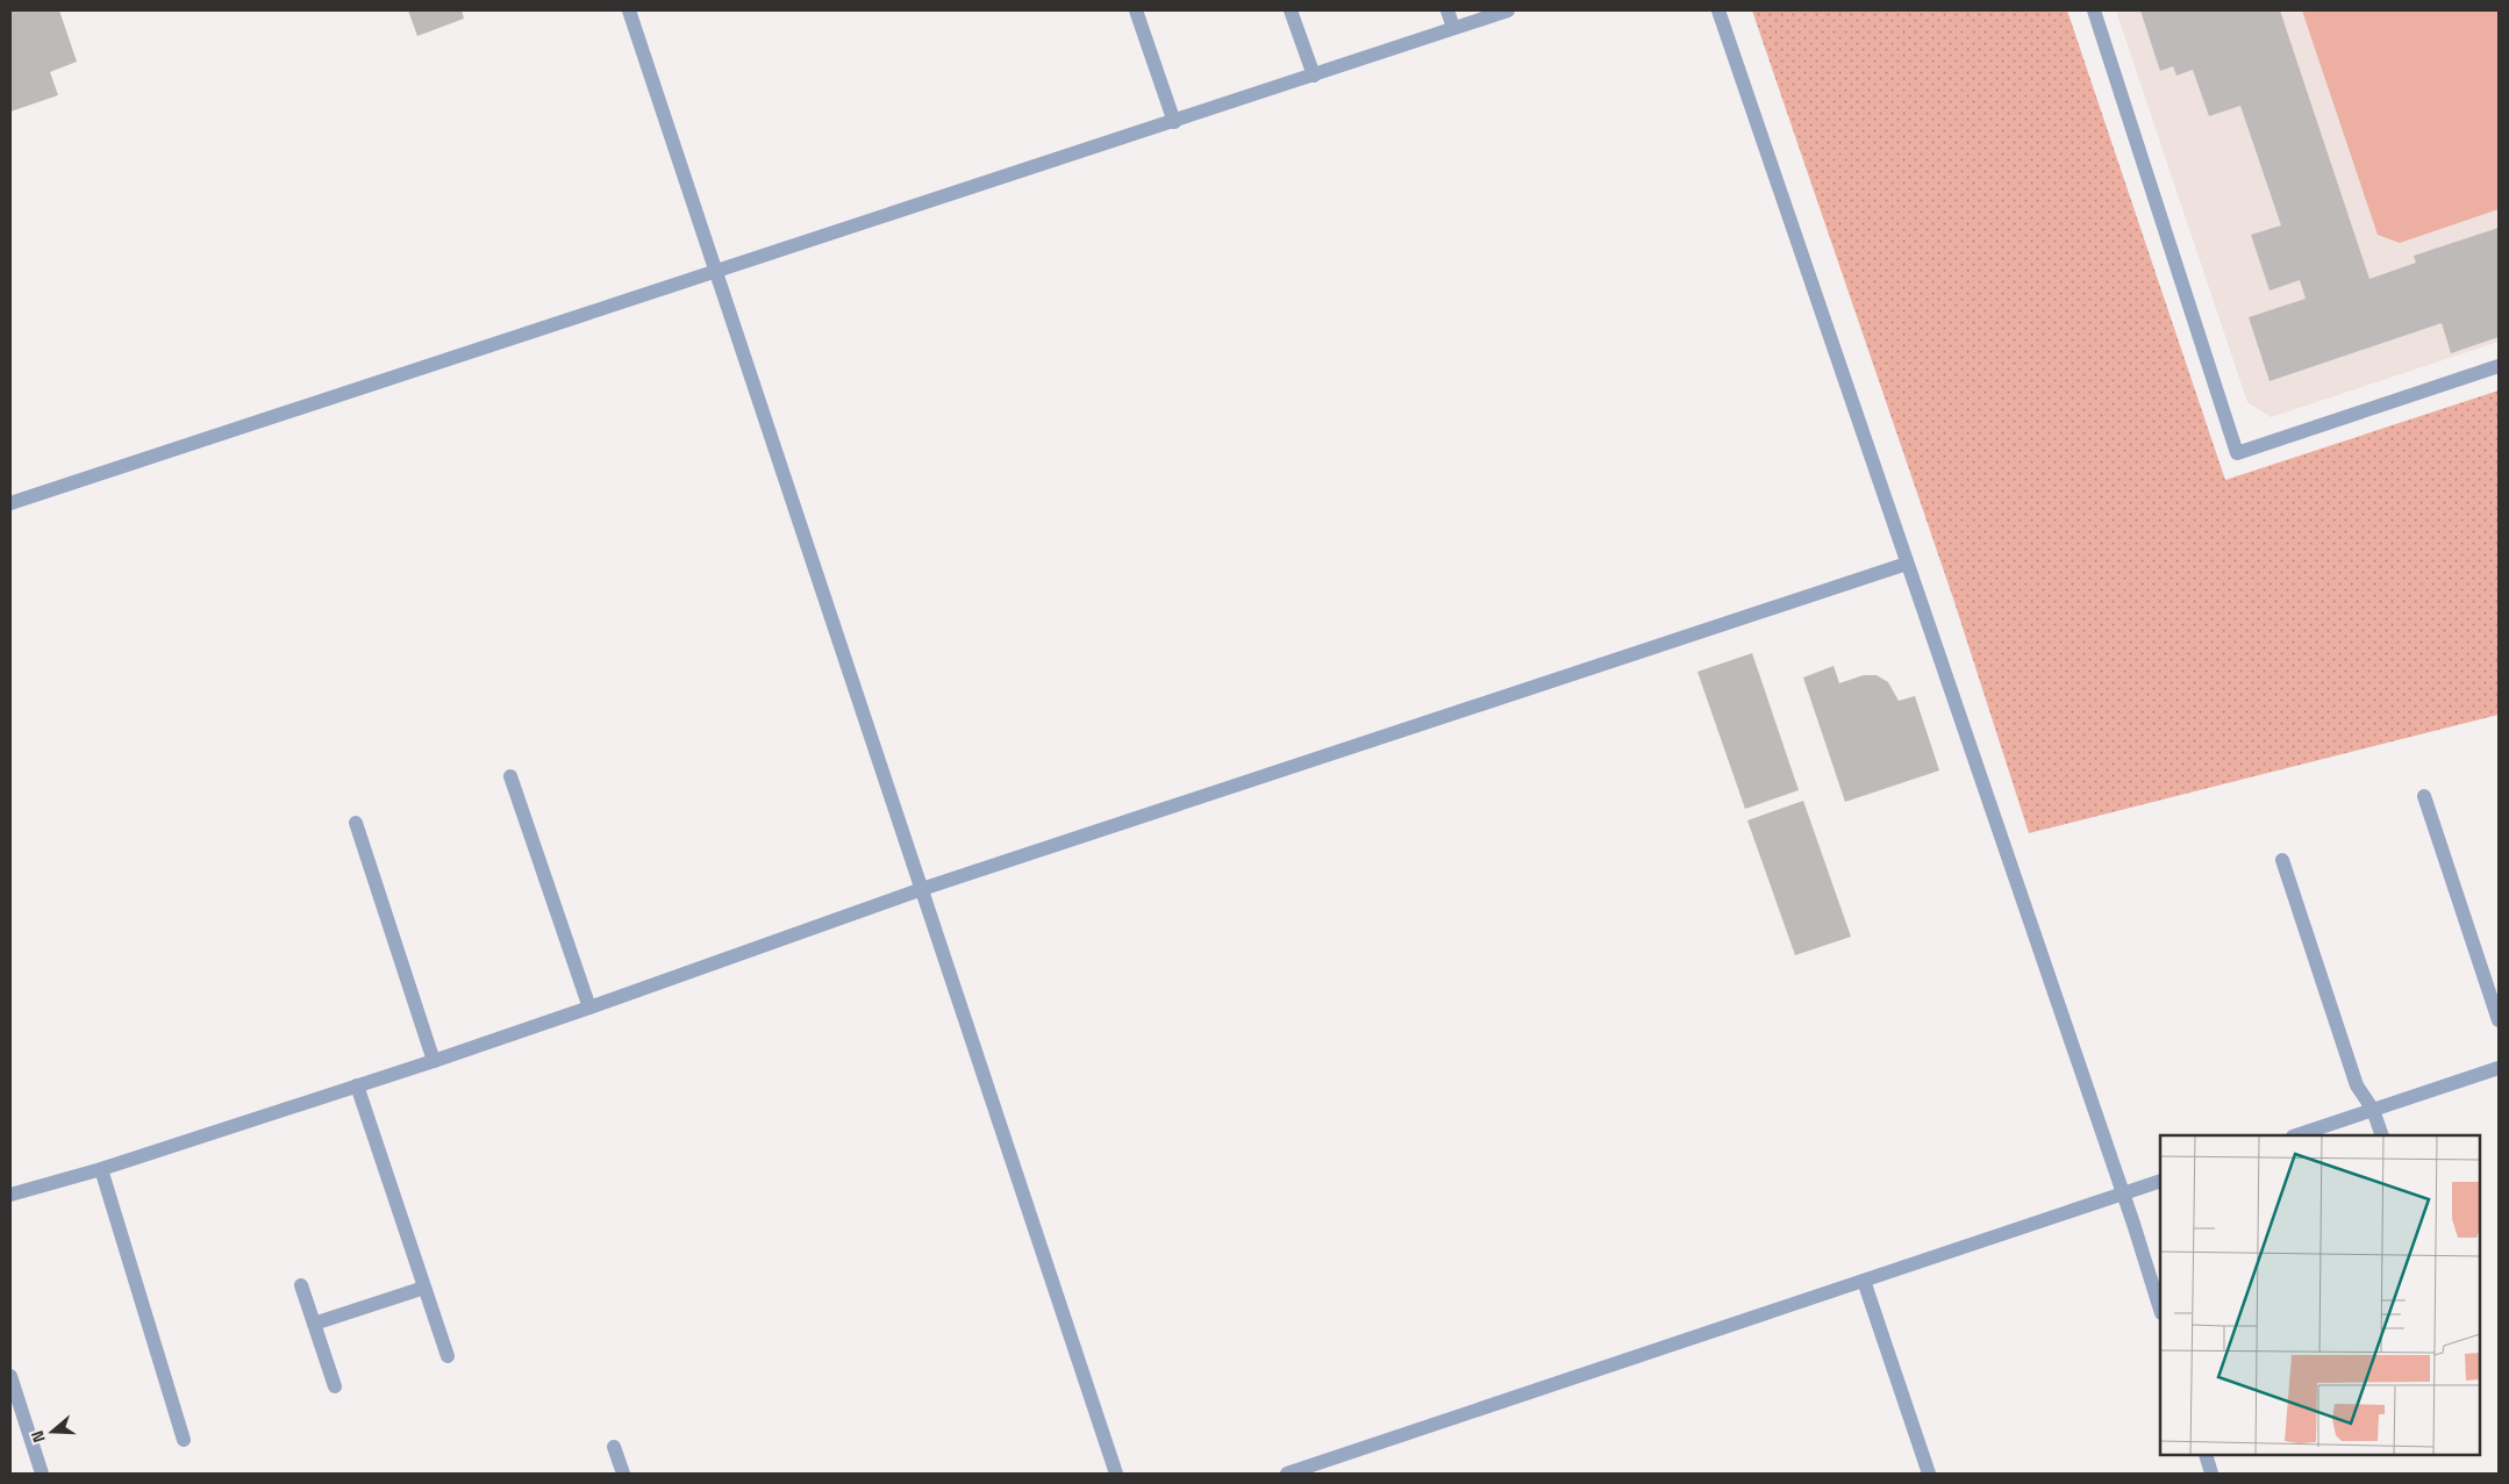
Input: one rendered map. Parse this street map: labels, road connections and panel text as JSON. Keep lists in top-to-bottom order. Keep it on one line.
{"north":"left"}
